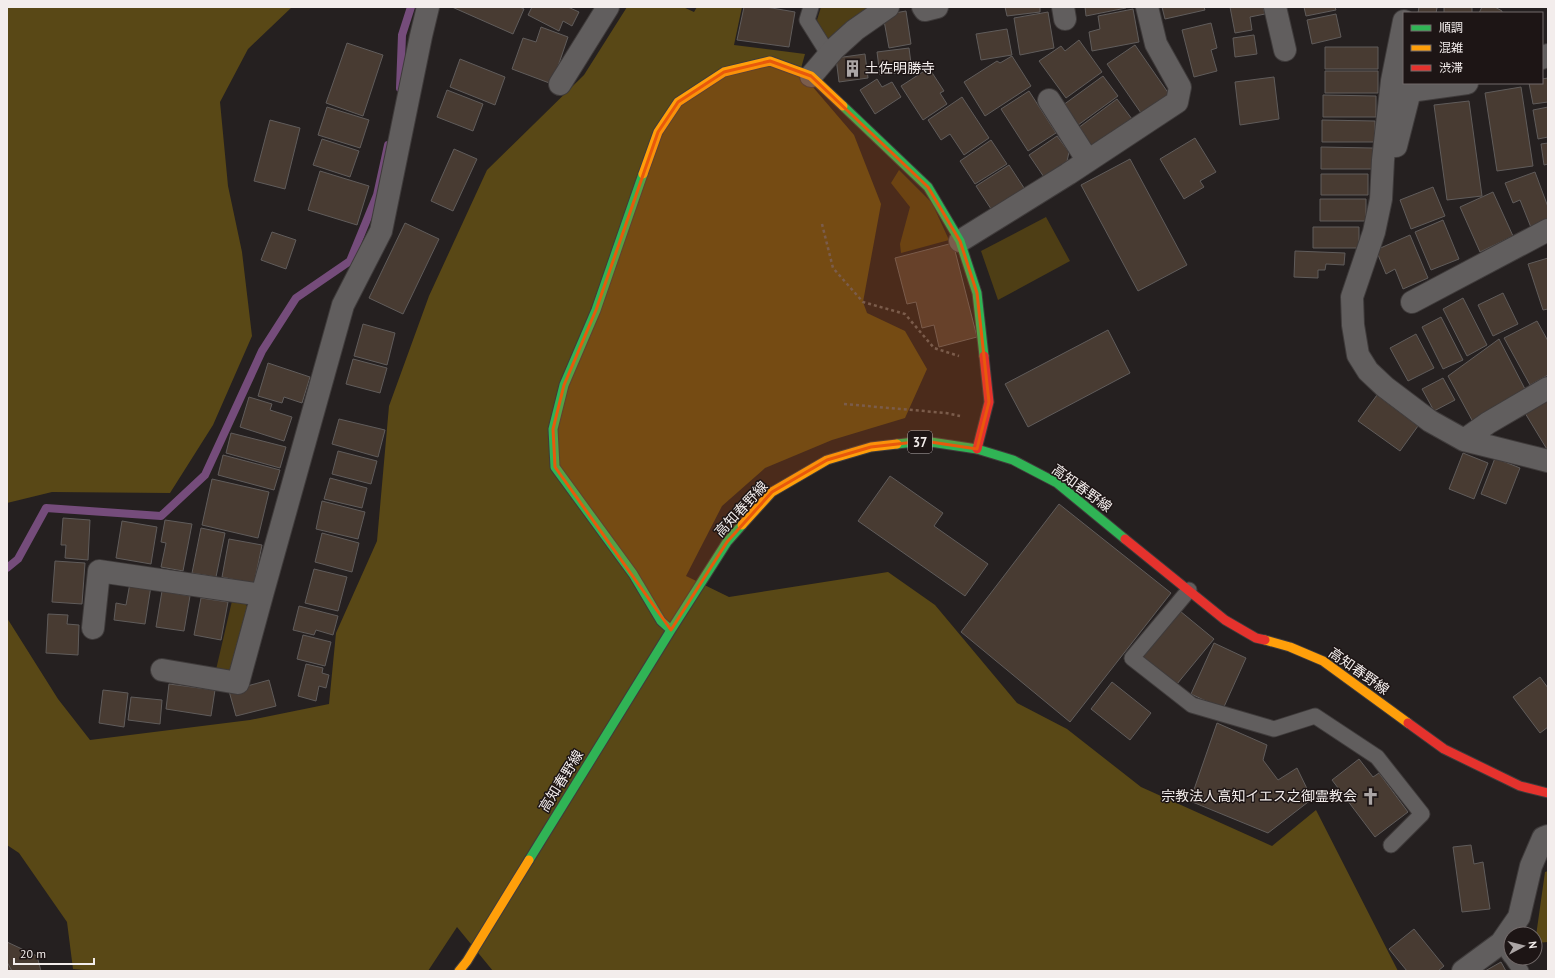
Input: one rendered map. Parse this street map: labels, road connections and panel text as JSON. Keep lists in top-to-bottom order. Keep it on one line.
{"streets":{"main road":["37","高知春野線"]},"places":{"building":["土佐明勝寺"],"church":["宗教法人高知イエス之御霊教会"]},"legend":["順調","混雑","渋滞"],"scale_bar":"20 m","north":"right"}
